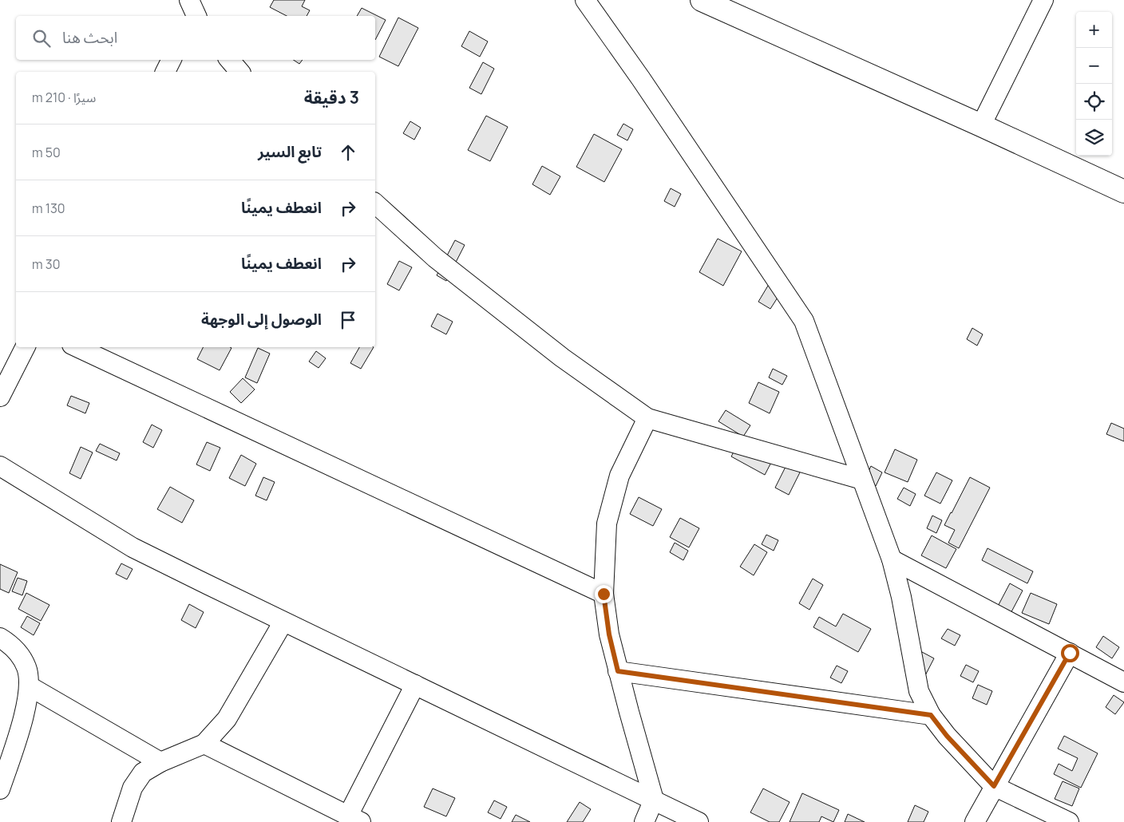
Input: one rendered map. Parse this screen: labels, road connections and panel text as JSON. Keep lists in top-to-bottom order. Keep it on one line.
{"page":{"map_buttons":["+","−"],"search":"ابحث هنا","heading":["3 دقيقة","سيرًا · 210 m"],"list":[["تابع السير","50 m"],["انعطف يمينًا","130 m"],["انعطف يمينًا","30 m"],"الوصول إلى الوجهة"]}}
